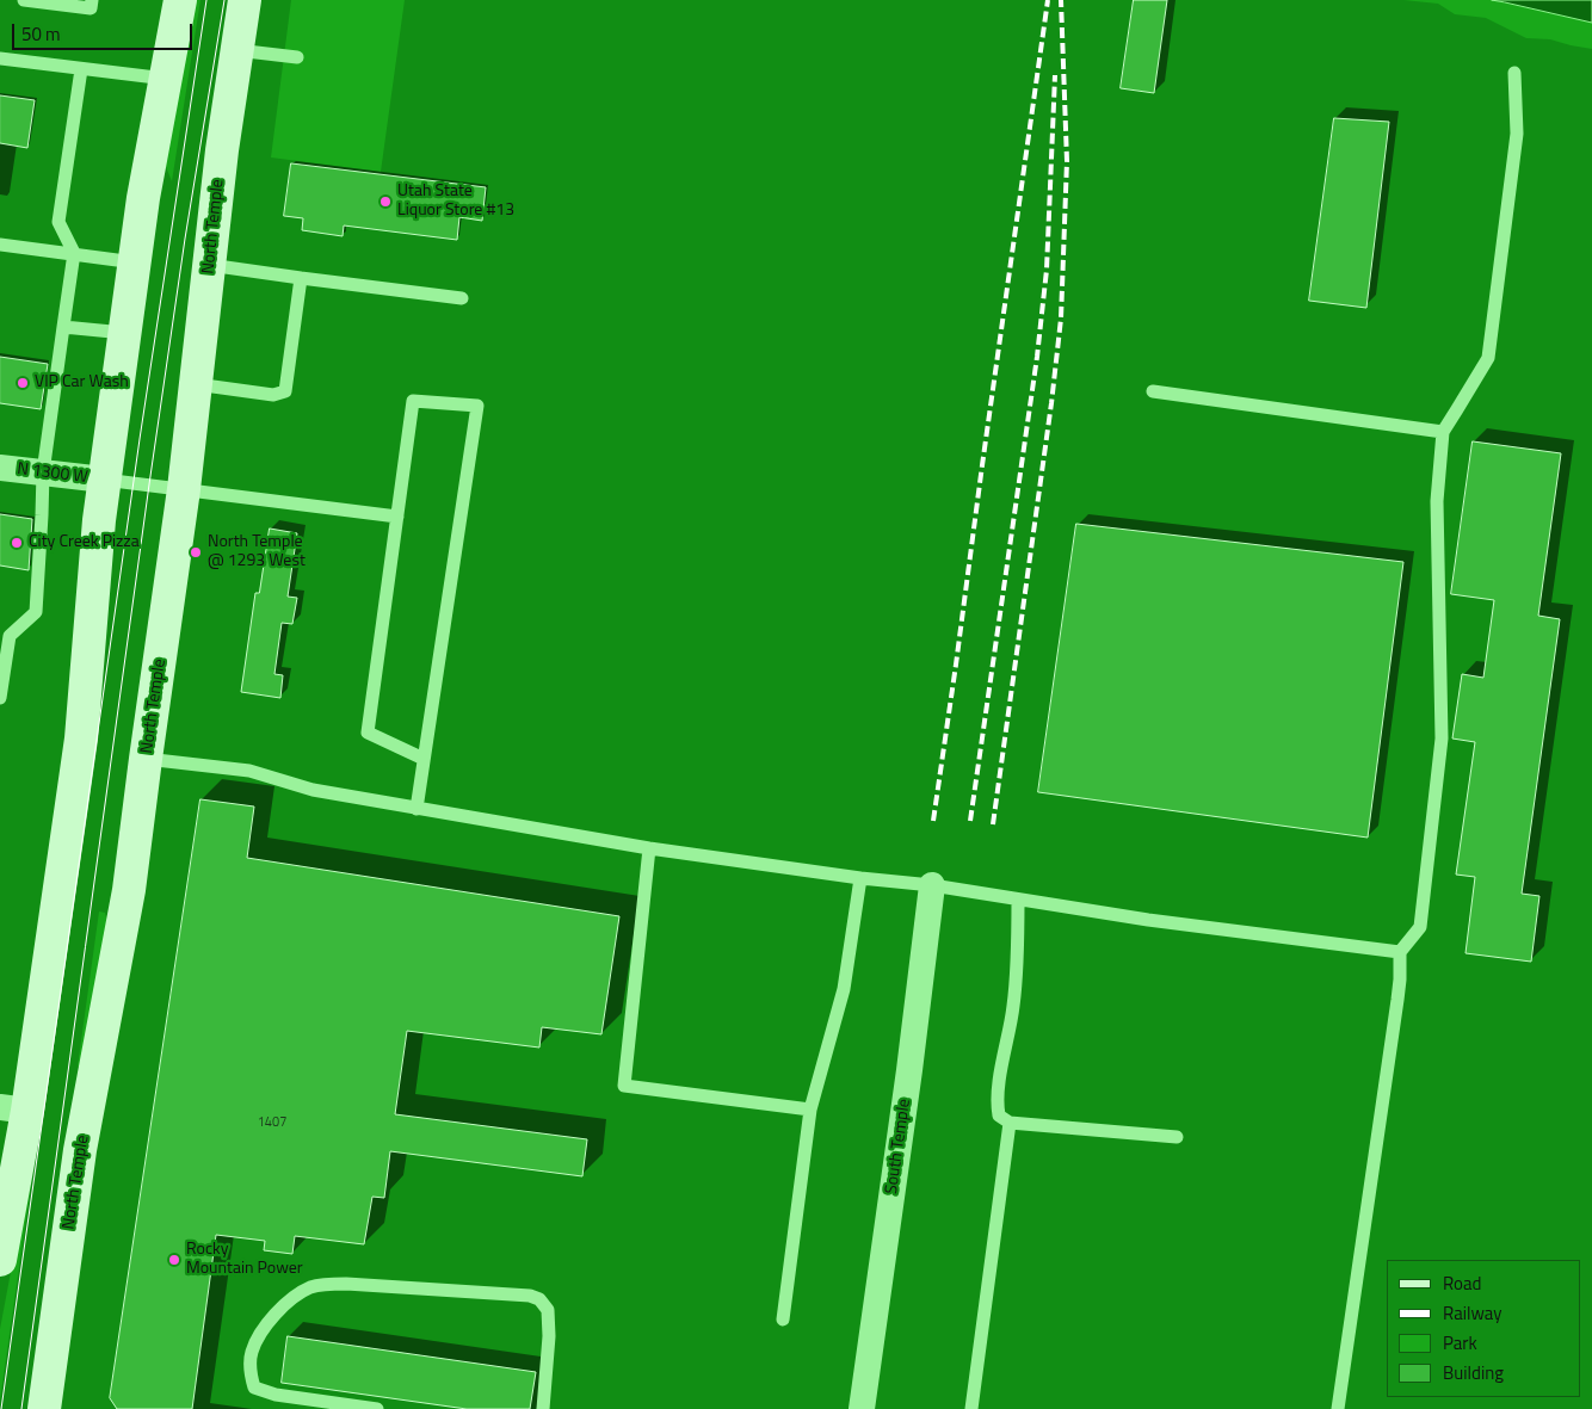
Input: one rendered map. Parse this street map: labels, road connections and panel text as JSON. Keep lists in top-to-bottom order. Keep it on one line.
{"streets":{"main road":["North Temple"],"street":["N 1300 W","South Temple"]},"places":["Utah State Liquor Store #13","VIP Car Wash","City Creek Pizza","North Temple @ 1293 West","Rocky Mountain Power"],"house_numbers":["1407"],"legend":["Road","Railway","Park","Building"],"scale_bar":"50 m"}
